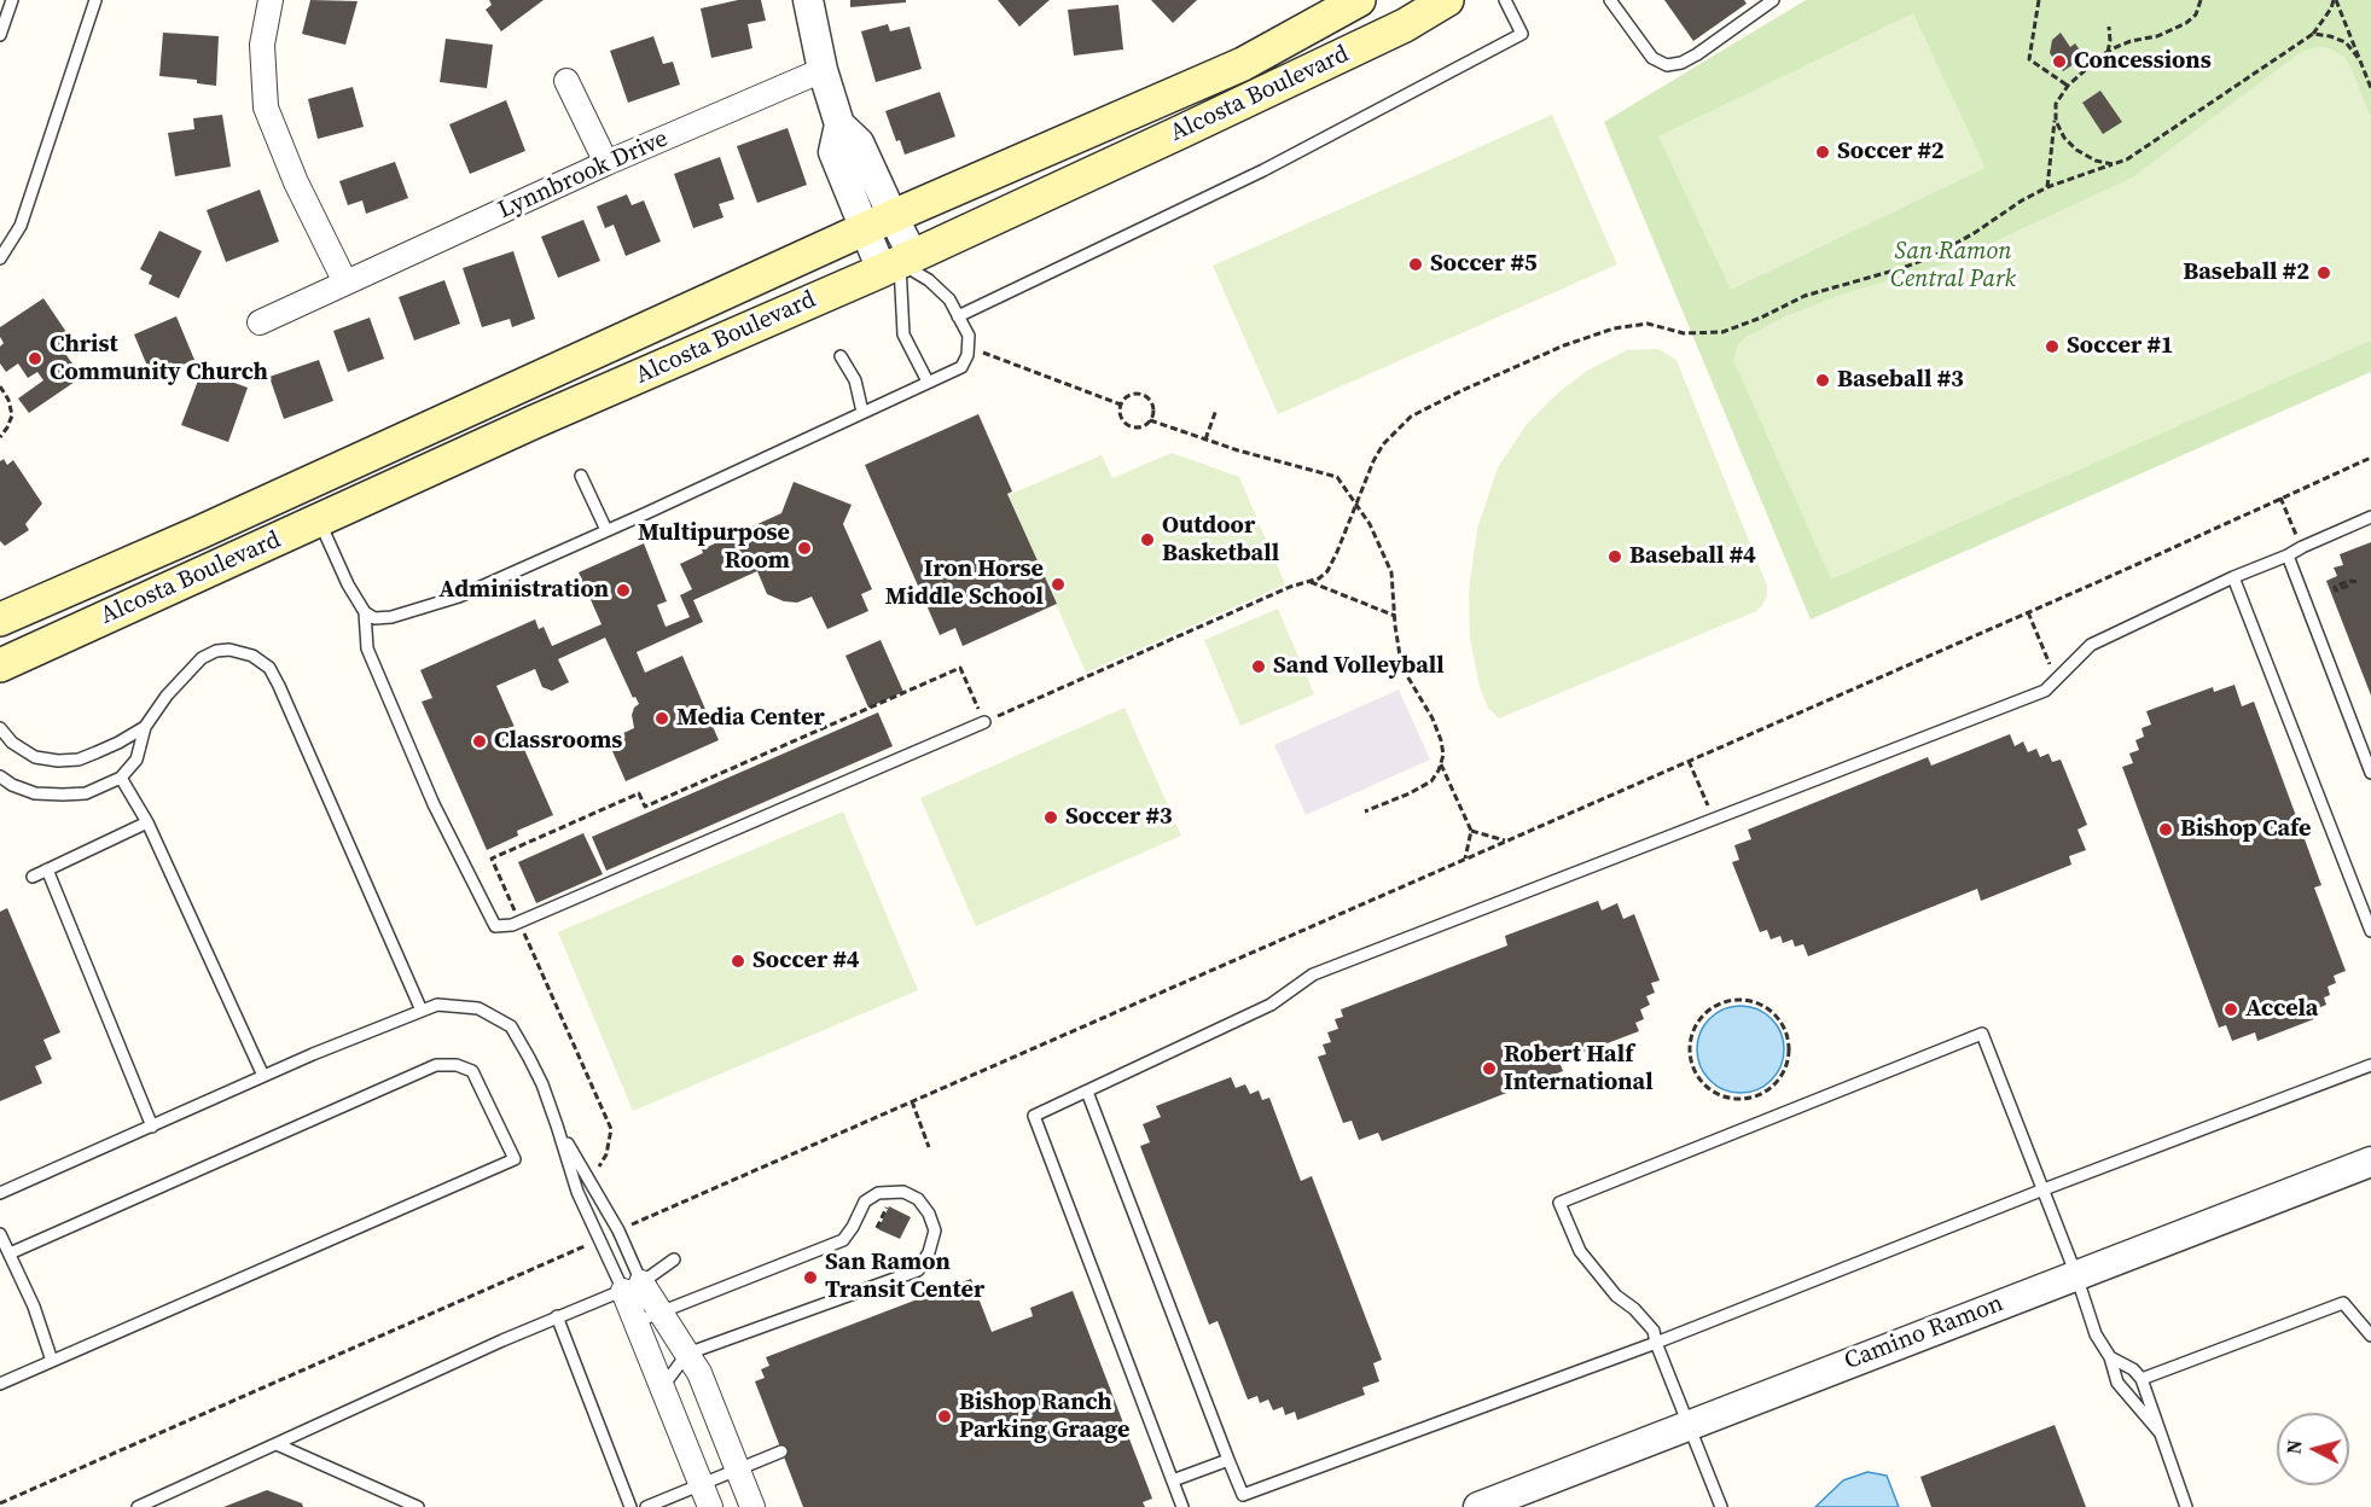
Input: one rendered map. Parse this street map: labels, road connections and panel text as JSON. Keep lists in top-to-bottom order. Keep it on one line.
{"streets":{"main road":["Alcosta Boulevard"],"street":["Lynnbrook Drive","Camino Ramon"]},"parks":["San Ramon Central Park"],"places":["Concessions","Soccer #2","Soccer #5","Baseball #2","Soccer #1","Christ Community Church","Baseball #3","Outdoor Basketball","Multipurpose Room","Baseball #4","Iron Horse Middle School","Administration","Sand Volleyball","Media Center","Classrooms","Soccer #3","Bishop Cafe","Soccer #4","Accela","Robert Half International","San Ramon Transit Center","Bishop Ranch Parking Graage"],"north":"left"}
